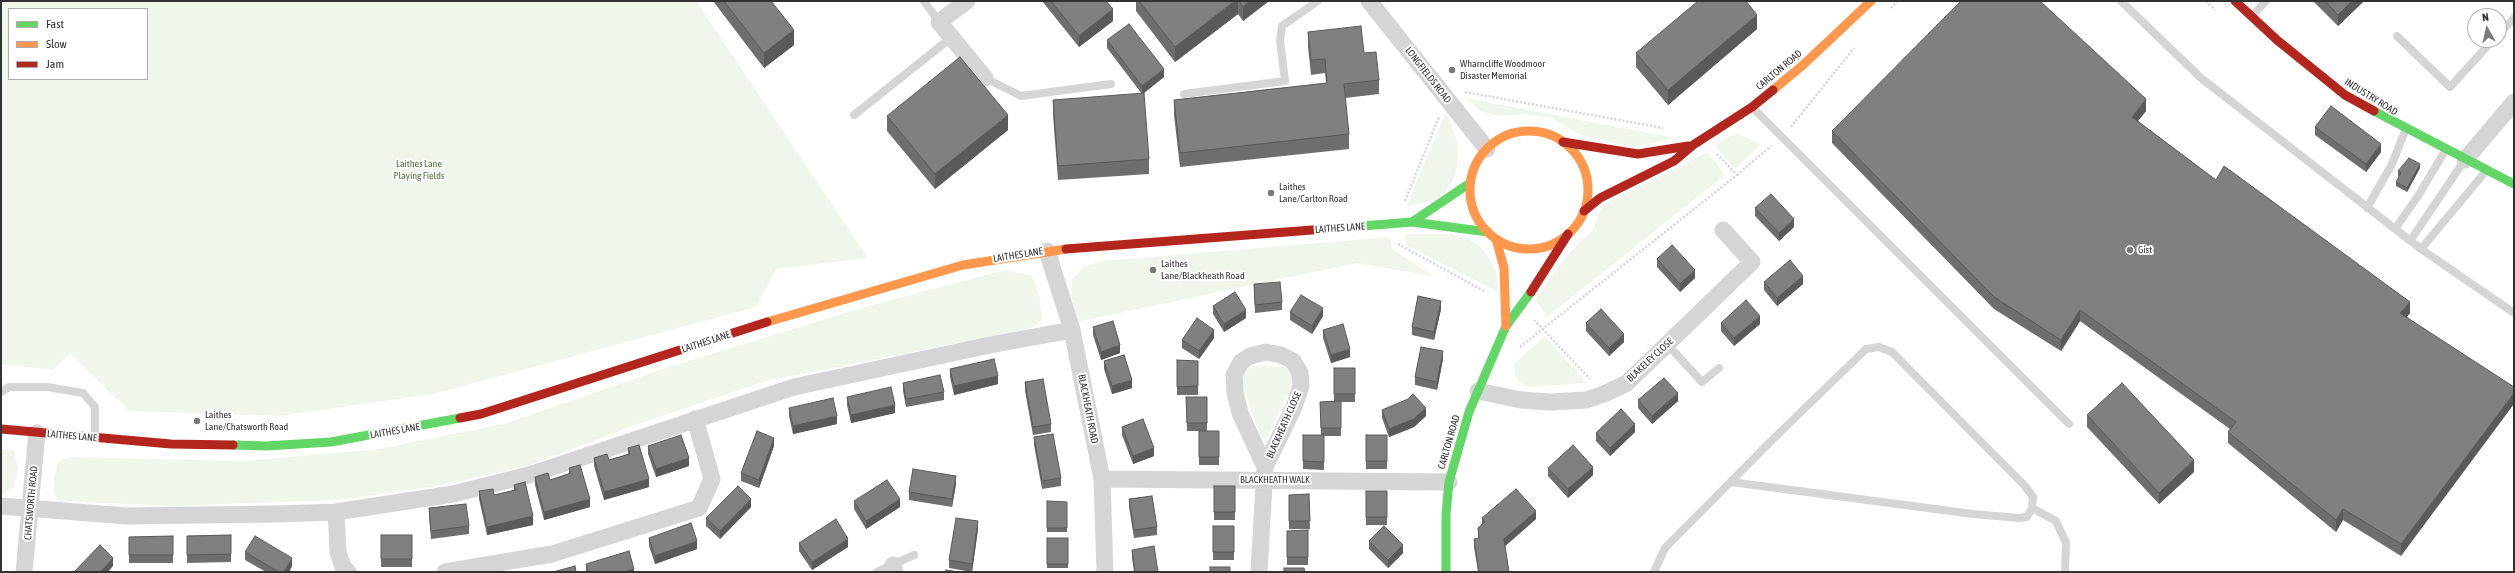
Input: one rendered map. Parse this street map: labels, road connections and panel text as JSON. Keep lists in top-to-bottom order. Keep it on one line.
{"streets":{"main road":["CARLTON ROAD","INDUSTRY ROAD","LAITHES LANE"],"street":["LONGFIELDS ROAD","BLAKELEY CLOSE","BLACKHEATH ROAD","BLACKHEATH CLOSE","BLACKHEATH WALK","CHATSWORTH ROAD"]},"crossings":[["CARLTON ROAD","LONGFIELDS ROAD"],["CARLTON ROAD","LAITHES LANE"],["CARLTON ROAD","BLAKELEY CLOSE"],["CARLTON ROAD","BLACKHEATH WALK"],["LONGFIELDS ROAD","LAITHES LANE"],["LAITHES LANE","BLACKHEATH ROAD"],["LAITHES LANE","CHATSWORTH ROAD"],["BLACKHEATH ROAD","BLACKHEATH WALK"],["BLACKHEATH CLOSE","BLACKHEATH WALK"]],"parks":["Laithes Lane Playing Fields"],"places":["Wharncliffe Woodmoor Disaster Memorial","Laithes Lane/Carlton Road","Gist","Laithes Lane/Blackheath Road","Laithes Lane/Chatsworth Road"],"legend":["Fast","Slow","Jam"],"north":"top"}
